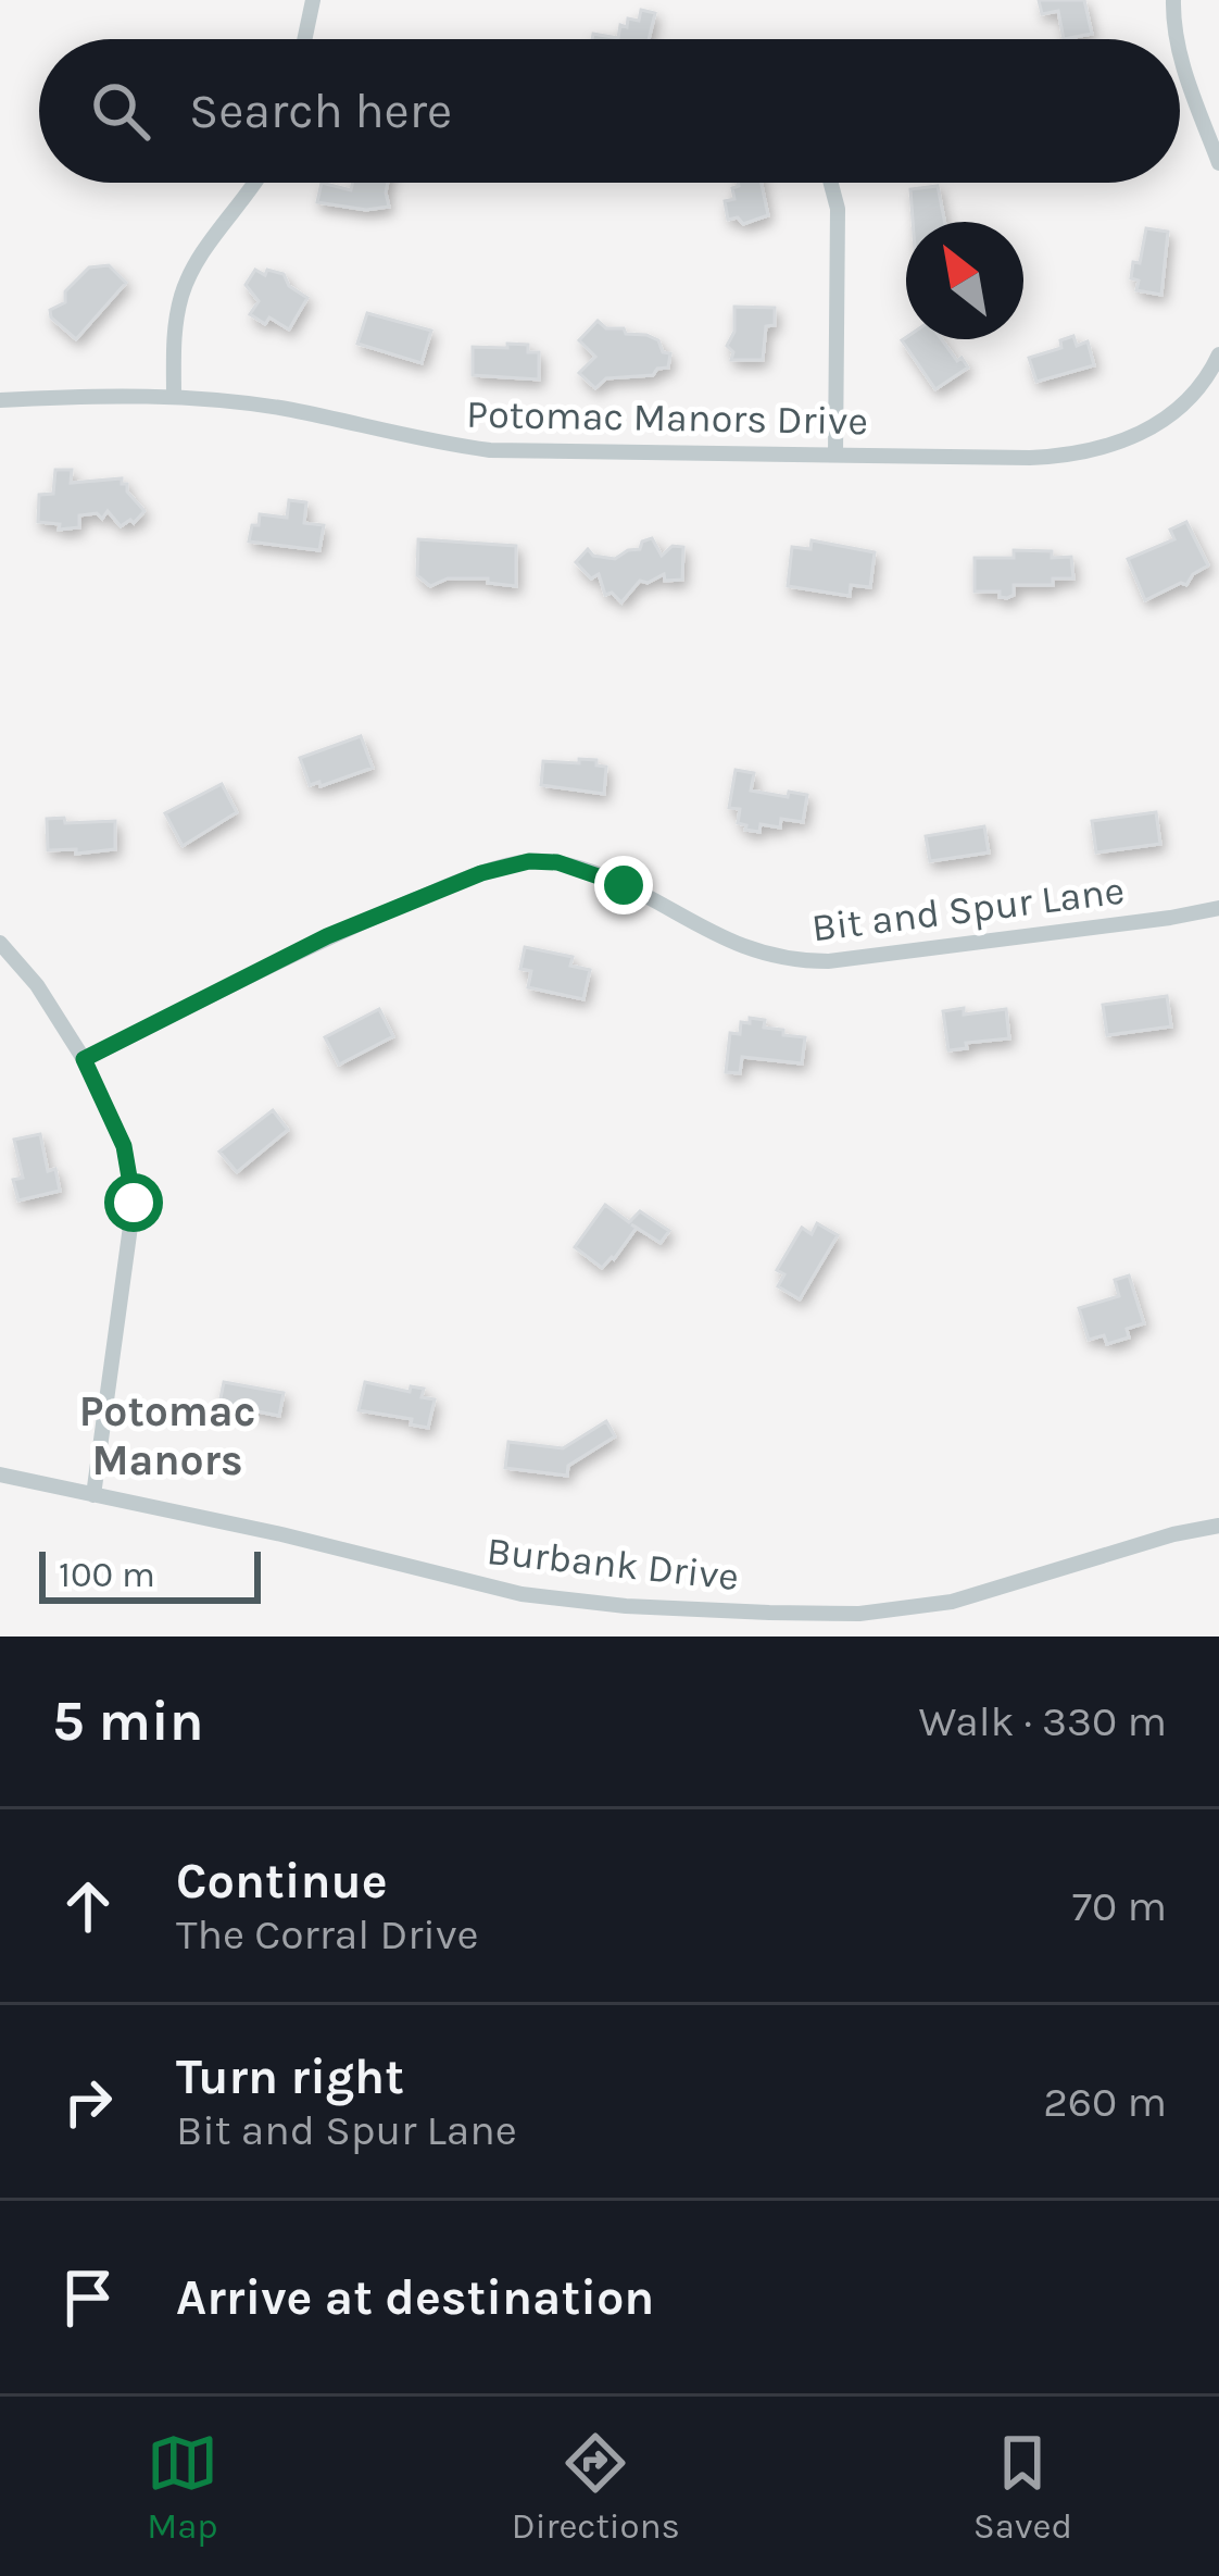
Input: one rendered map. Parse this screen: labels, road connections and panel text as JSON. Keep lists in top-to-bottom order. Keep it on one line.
{"streets":{"street":["Potomac Manors Drive","Bit and Spur Lane","Burbank Drive"]},"districts":["Potomac Manors"],"scale_bar":"100 m","north":"top left","page":{"search":"Search here","scale":"100 m","heading":["5 min","Walk · 330 m"],"list":[["Continue","The Corral Drive","70 m"],["Turn right","Bit and Spur Lane","260 m"],"Arrive at destination"],"nav":["Map","Directions","Saved"]}}
